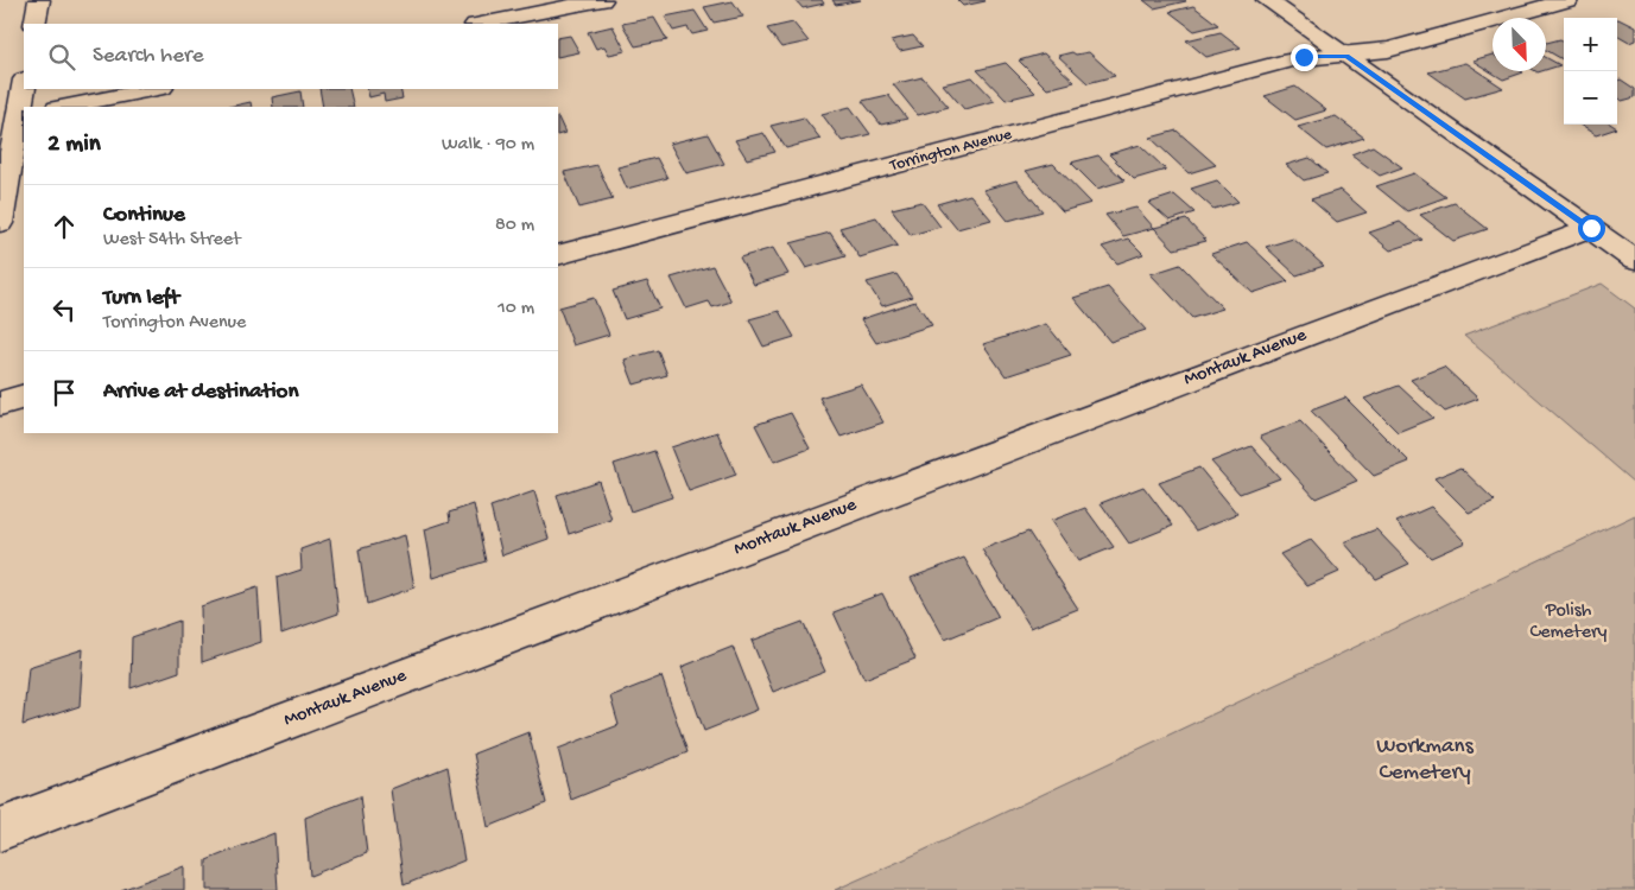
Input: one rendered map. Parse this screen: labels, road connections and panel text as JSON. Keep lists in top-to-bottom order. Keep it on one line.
{"streets":{"street":["Torrington Avenue","Montauk Avenue"]},"parks":["Polish Cemetery","Workmans Cemetery"],"north":"bottom right","page":{"map_buttons":["+","−"],"search":"Search here","heading":["2 min","Walk · 90 m"],"list":[["Continue","West 54th Street","80 m"],["Turn left","Torrington Avenue","10 m"],"Arrive at destination"]}}
